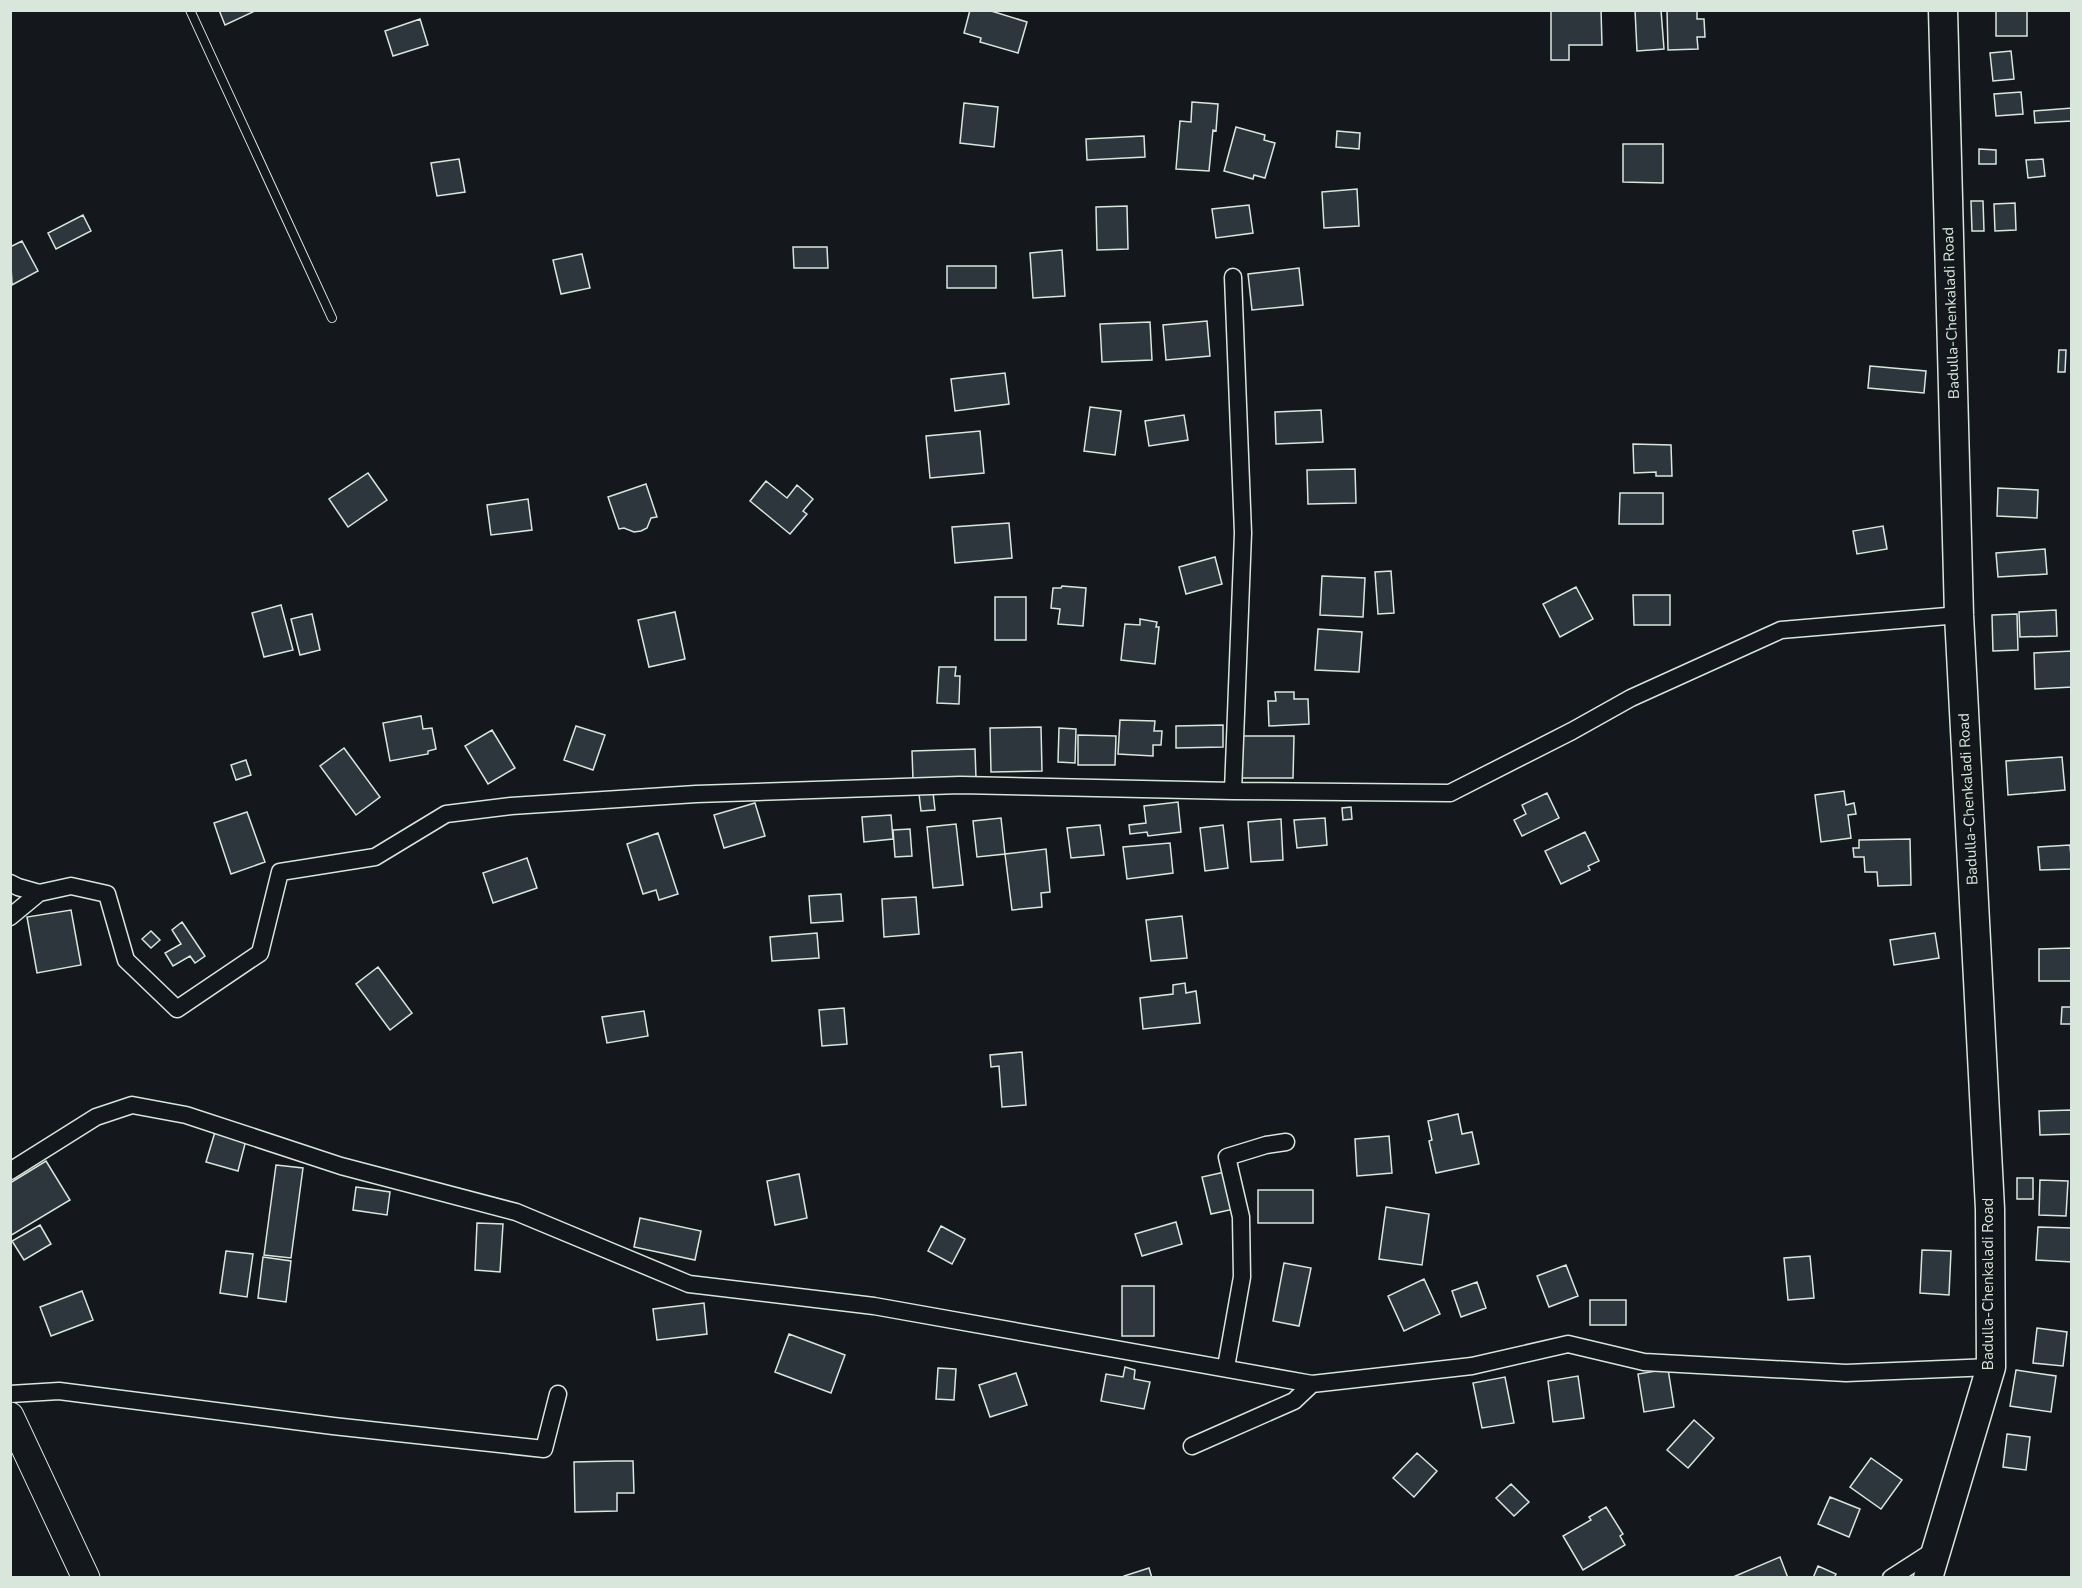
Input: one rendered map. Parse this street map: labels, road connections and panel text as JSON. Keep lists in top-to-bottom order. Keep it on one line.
{"streets":{"highway":["Badulla-Chenkaladi Road"]}}
